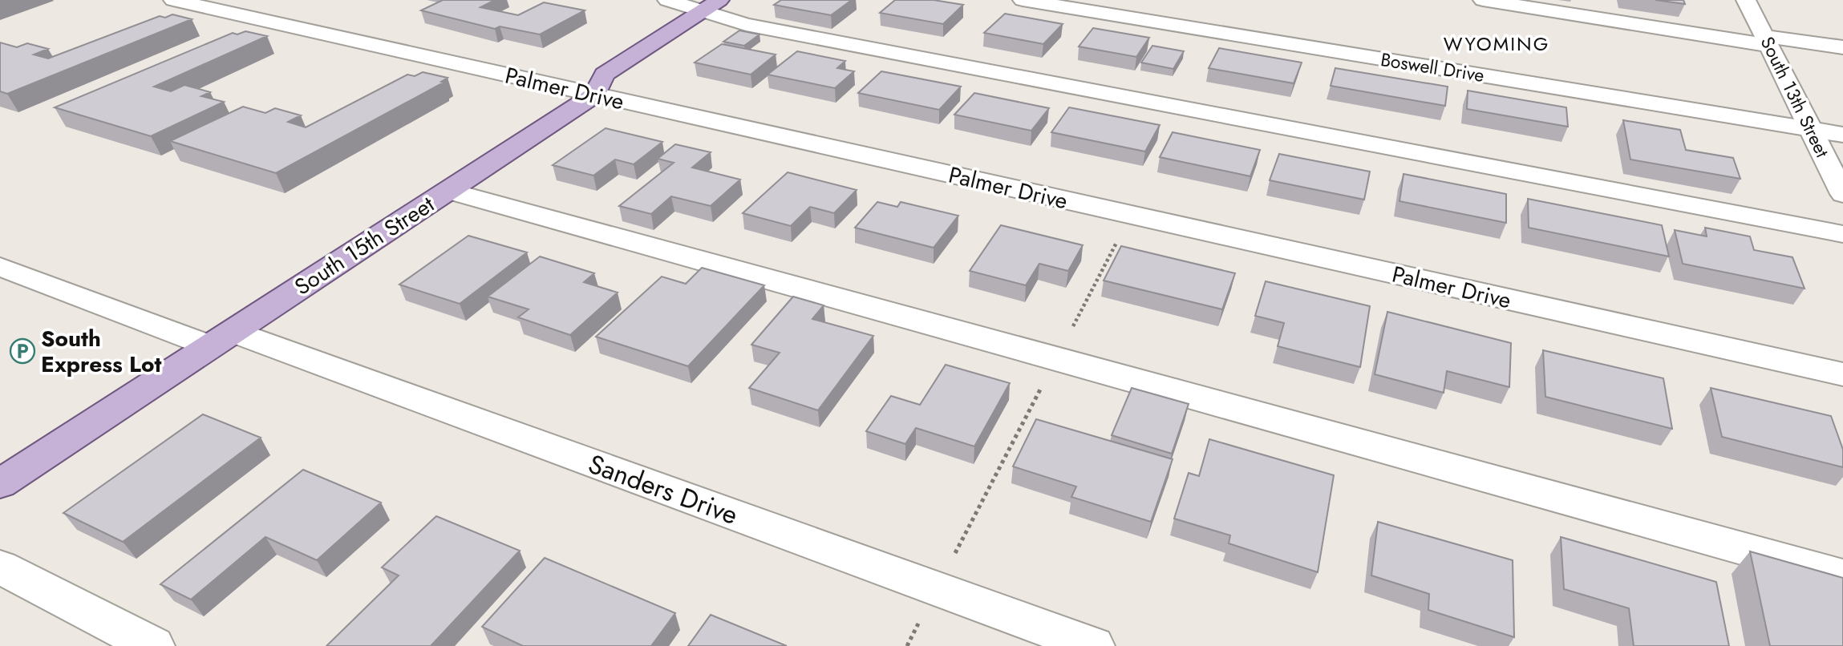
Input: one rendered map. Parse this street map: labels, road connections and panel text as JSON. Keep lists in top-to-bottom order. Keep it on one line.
{"streets":{"main road":["South 15th Street"],"street":["Boswell Drive","Palmer Drive","South 13th Street","Sanders Drive"]},"crossings":[["Boswell Drive","South 13th Street"],["Palmer Drive","South 15th Street"],["South 15th Street","Sanders Drive"]],"districts":["WYOMING"],"places":{"parking":["South Express Lot"]}}
